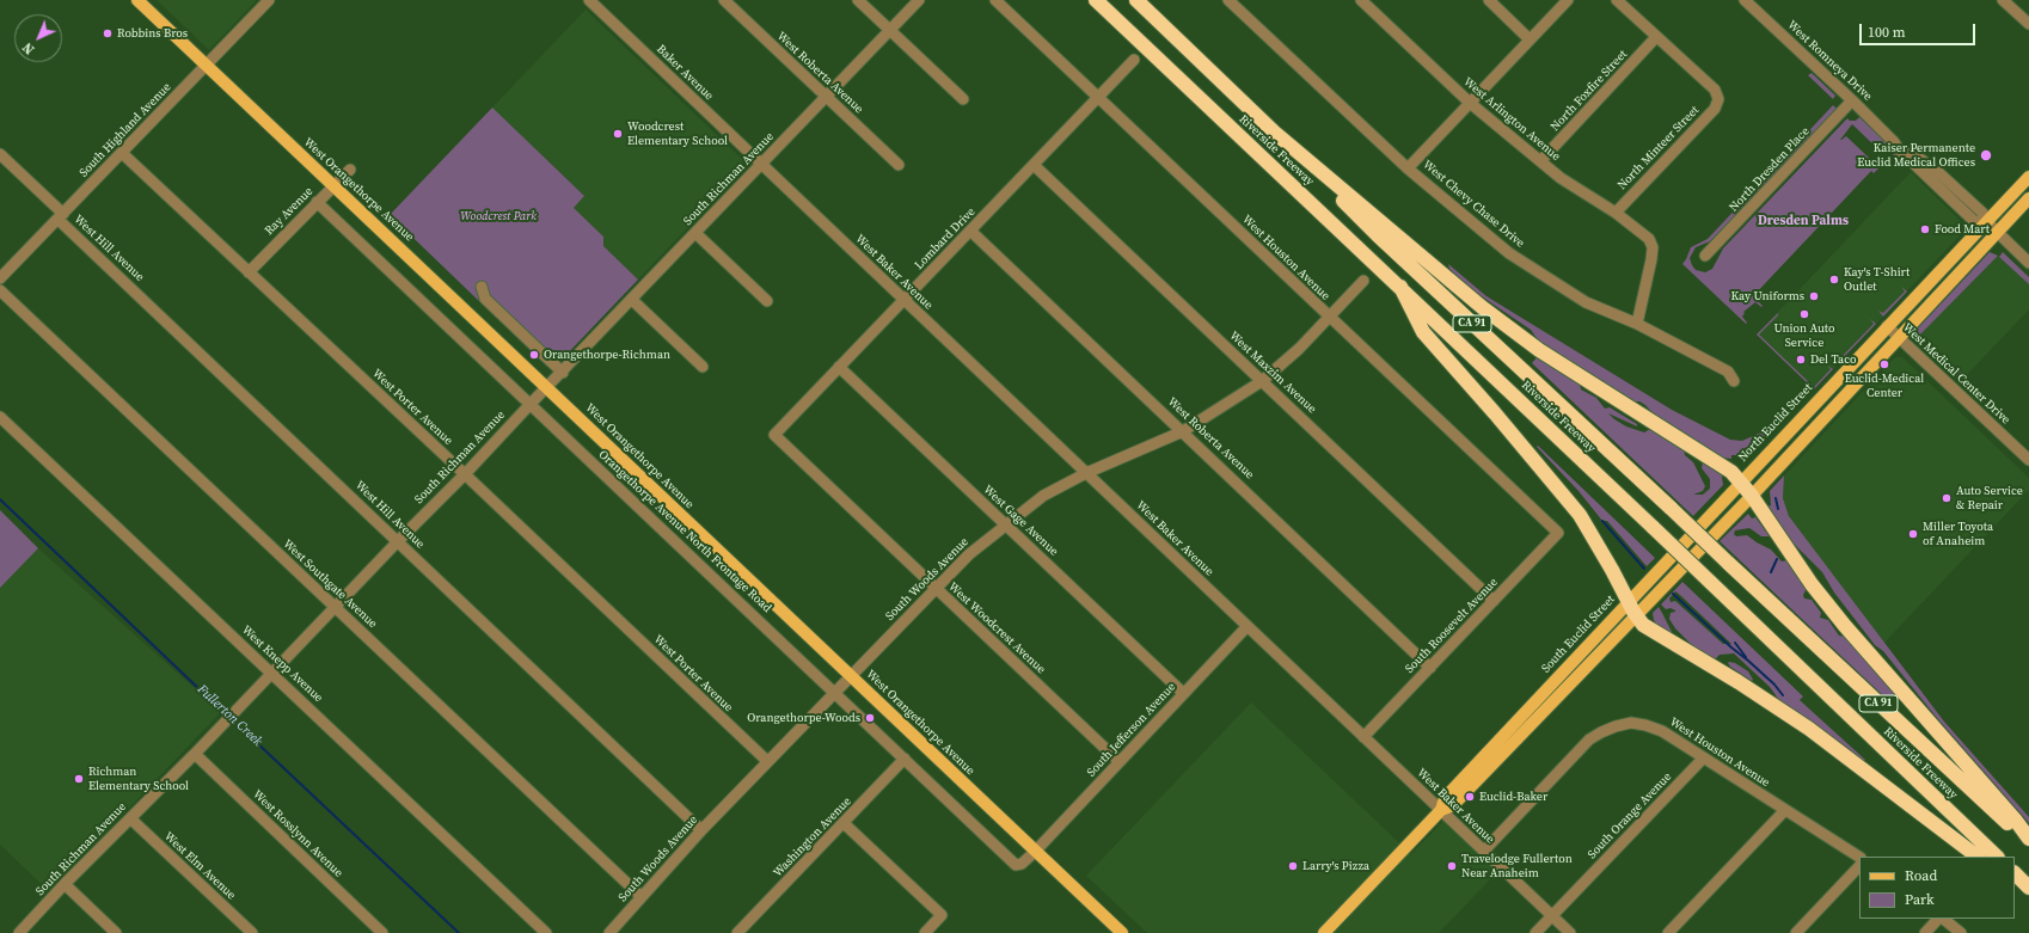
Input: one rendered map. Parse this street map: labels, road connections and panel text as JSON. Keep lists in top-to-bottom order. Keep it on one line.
{"streets":{"highway":["Riverside Freeway","CA 91"],"main road":["West Orangethorpe Avenue","North Euclid Street","South Euclid Street"],"street":["West Romneya Drive","Baker Avenue","West Roberta Avenue","North Foxfire Street","West Arlington Avenue","South Highland Avenue","North Minteer Street","North Dresden Place","South Richman Avenue","West Chevy Chase Drive","Ray Avenue","Lombard Drive","West Hill Avenue","West Houston Avenue","West Baker Avenue","West Maxzim Avenue","West Medical Center Drive","West Porter Avenue","West Gage Avenue","Orangethorpe Avenue North Frontage Road","South Woods Avenue","West Southgate Avenue","South Roosevelt Avenue","West Woodcrest Avenue","West Knepp Avenue","South Jefferson Avenue","South Orange Avenue","West Rosslynn Avenue","Washington Avenue","West Elm Avenue"]},"crossings":[["West Romneya Drive","North Dresden Place"],["West Romneya Drive","North Euclid Street"],["Baker Avenue","South Richman Avenue"],["Baker Avenue","West Baker Avenue"],["West Roberta Avenue","South Richman Avenue"],["West Roberta Avenue","Lombard Drive"],["West Roberta Avenue","South Woods Avenue"],["West Roberta Avenue","South Roosevelt Avenue"],["North Foxfire Street","West Arlington Avenue"],["North Foxfire Street","North Minteer Street"],["West Arlington Avenue","North Minteer Street"],["West Arlington Avenue","West Chevy Chase Drive"],["South Highland Avenue","West Orangethorpe Avenue"],["South Highland Avenue","West Hill Avenue"],["South Highland Avenue","West Porter Avenue"],["South Richman Avenue","West Orangethorpe Avenue"],["South Richman Avenue","West Hill Avenue"],["South Richman Avenue","West Baker Avenue"],["South Richman Avenue","West Porter Avenue"],["South Richman Avenue","Orangethorpe Avenue North Frontage Road"],["South Richman Avenue","West Southgate Avenue"],["South Richman Avenue","West Knepp Avenue"],["South Richman Avenue","West Rosslynn Avenue"],["South Richman Avenue","West Elm Avenue"],["West Orangethorpe Avenue","Ray Avenue"],["West Orangethorpe Avenue","Orangethorpe Avenue North Frontage Road"],["West Orangethorpe Avenue","South Woods Avenue"],["West Orangethorpe Avenue","South Jefferson Avenue"],["Ray Avenue","West Porter Avenue"],["Ray Avenue","Orangethorpe Avenue North Frontage Road"],["Lombard Drive","West Houston Avenue"],["Lombard Drive","West Baker Avenue"],["Lombard Drive","West Maxzim Avenue"],["Lombard Drive","West Gage Avenue"],["Lombard Drive","West Woodcrest Avenue"],["West Hill Avenue","South Woods Avenue"],["West Houston Avenue","West Baker Avenue"],["West Houston Avenue","South Woods Avenue"],["West Houston Avenue","South Roosevelt Avenue"],["West Houston Avenue","South Orange Avenue"],["West Baker Avenue","South Woods Avenue"],["West Baker Avenue","South Roosevelt Avenue"],["West Baker Avenue","South Euclid Street"],["West Baker Avenue","South Jefferson Avenue"],["West Baker Avenue","South Orange Avenue"],["West Maxzim Avenue","South Woods Avenue"],["West Maxzim Avenue","South Roosevelt Avenue"],["West Medical Center Drive","North Euclid Street"],["West Porter Avenue","South Woods Avenue"],["North Euclid Street","South Euclid Street"],["West Gage Avenue","South Woods Avenue"],["West Gage Avenue","South Jefferson Avenue"],["Orangethorpe Avenue North Frontage Road","South Woods Avenue"],["Orangethorpe Avenue North Frontage Road","South Jefferson Avenue"],["Orangethorpe Avenue North Frontage Road","Washington Avenue"],["South Woods Avenue","West Southgate Avenue"],["South Woods Avenue","West Woodcrest Avenue"],["West Woodcrest Avenue","South Jefferson Avenue"]],"districts":["Dresden Palms"],"water":["Fullerton Creek"],"parks":["Woodcrest Park"],"places":["Robbins Bros","Woodcrest Elementary School","Kaiser Permanente Euclid Medical Offices","Food Mart","Kay's T-Shirt Outlet","Kay Uniforms","Union Auto Service","Orangethorpe-Richman","Del Taco","Euclid-Medical Center","Auto Service & Repair","Miller Toyota of Anaheim","Orangethorpe-Woods","Richman Elementary School","Euclid-Baker","Larry's Pizza","Travelodge Fullerton Near Anaheim"],"legend":["Road","Park"],"scale_bar":"100 m","north":"bottom left"}
